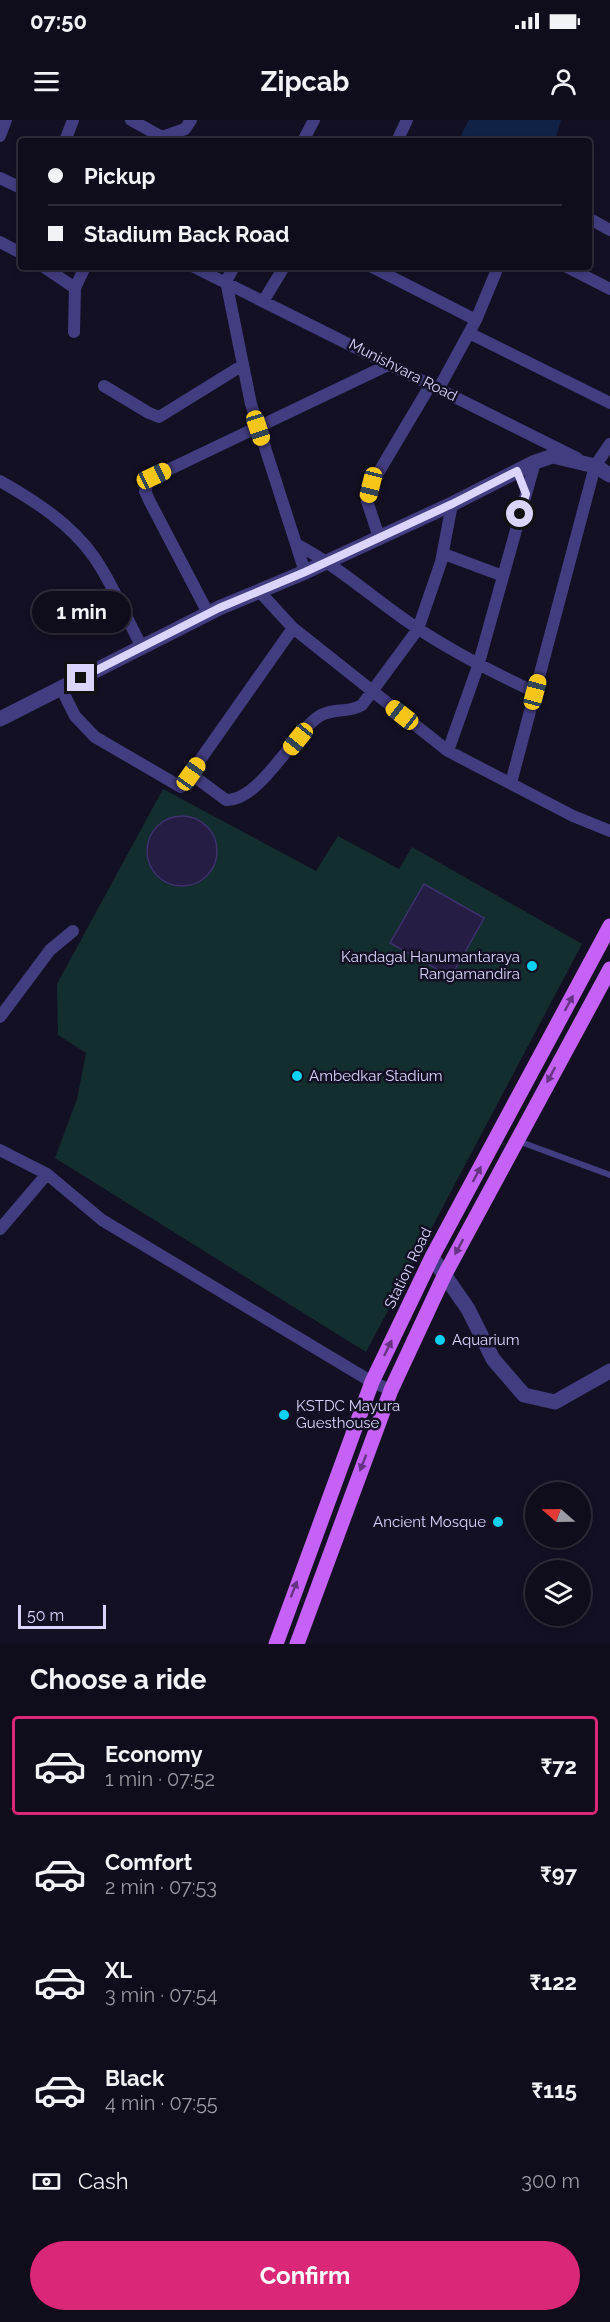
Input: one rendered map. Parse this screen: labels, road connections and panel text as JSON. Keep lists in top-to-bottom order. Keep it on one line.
{"streets":{"main road":["Station Road"],"street":["Munishvara Road"]},"places":["Kandagal Hanumantaraya Rangamandira","Ambedkar Stadium","Aquarium","KSTDC Mayura Guesthouse","Ancient Mosque"],"scale_bar":"50 m","north":"left","page":{"status":"07:50","header":"Zipcab","banner":["Pickup","Stadium Back Road"],"bubble":"1 min","scale":"50 m","heading":"Choose a ride","list":[{"name":"Economy","note":"1 min · 07:52","value":"₹72"},{"name":"Comfort","note":"2 min · 07:53","value":"₹97"},{"name":"XL","note":"3 min · 07:54","value":"₹122"},{"name":"Black","note":"4 min · 07:55","value":"₹115"}],"pay":["Cash","300 m"],"buttons":"Confirm"}}
